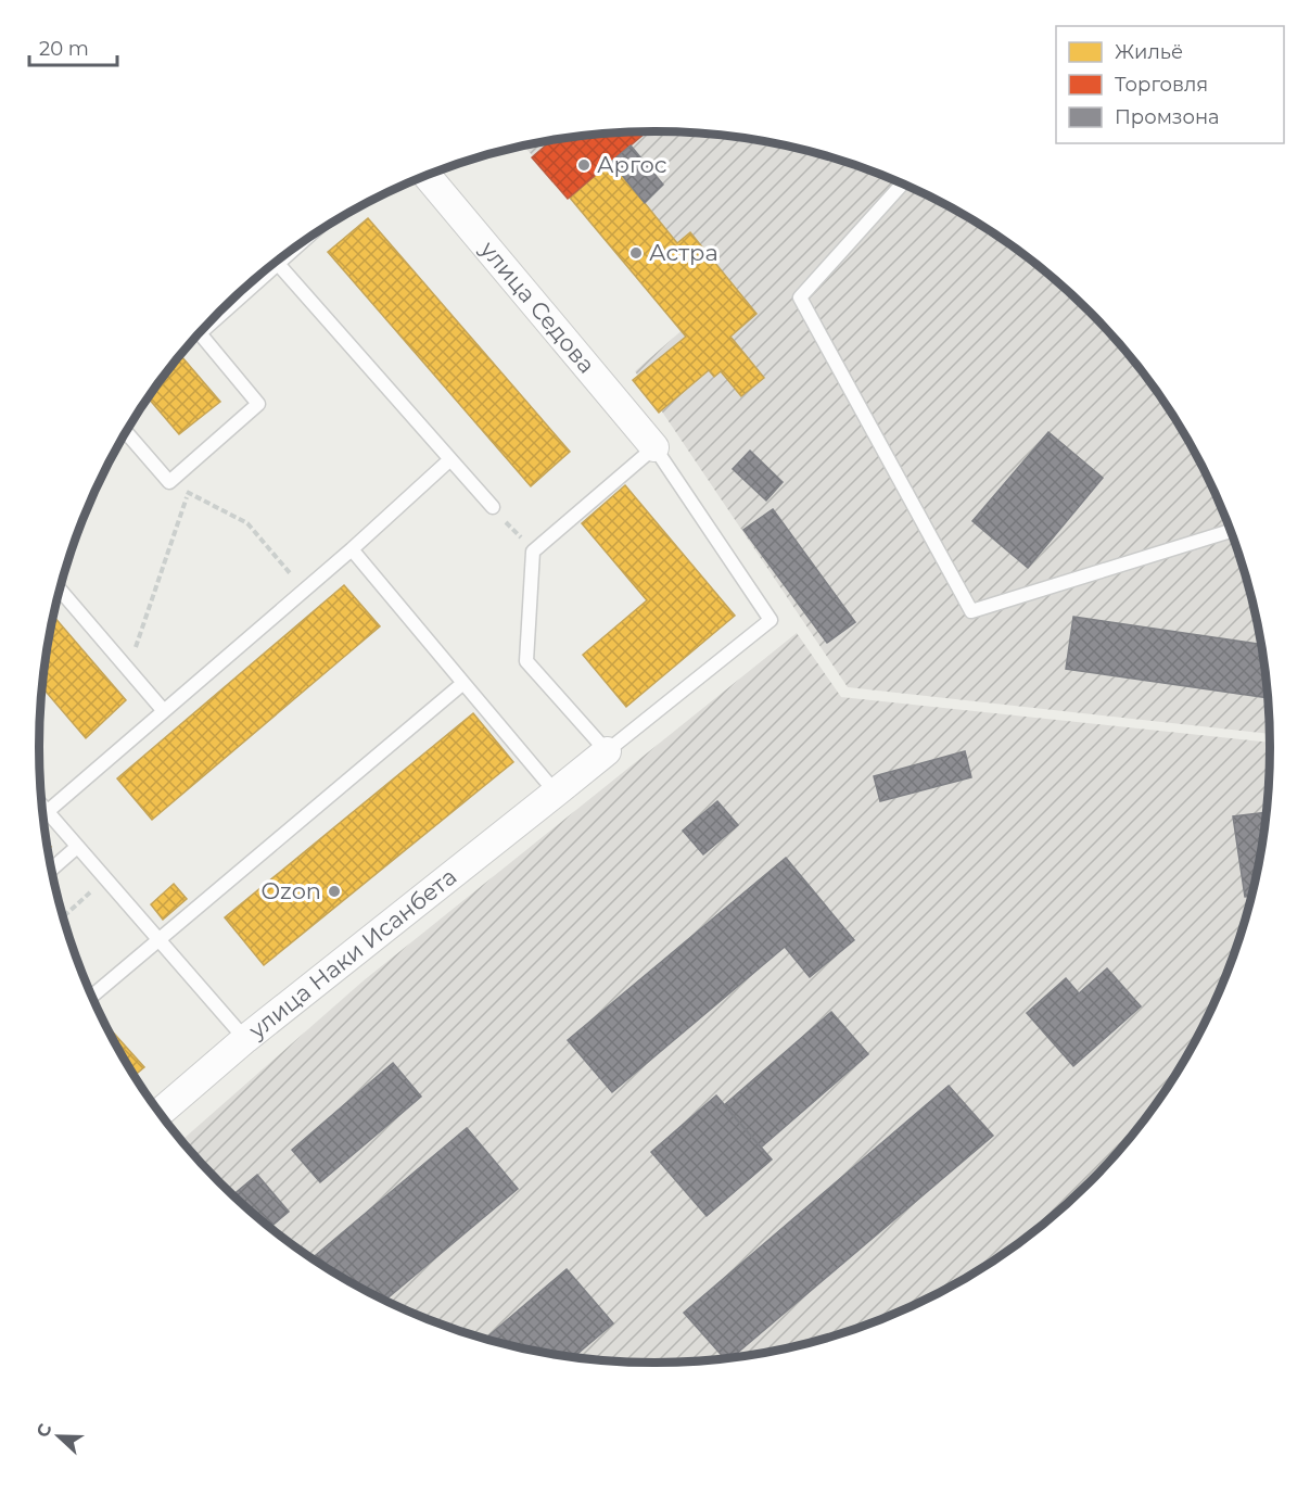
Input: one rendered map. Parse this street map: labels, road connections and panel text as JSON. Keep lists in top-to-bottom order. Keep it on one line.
{"streets":{"street":["улица Седова","улица Наки Исанбета"]},"places":["Аргос","Астра","Ozon"],"legend":["Жильё","Торговля","Промзона"],"scale_bar":"20 m","north":"left"}
